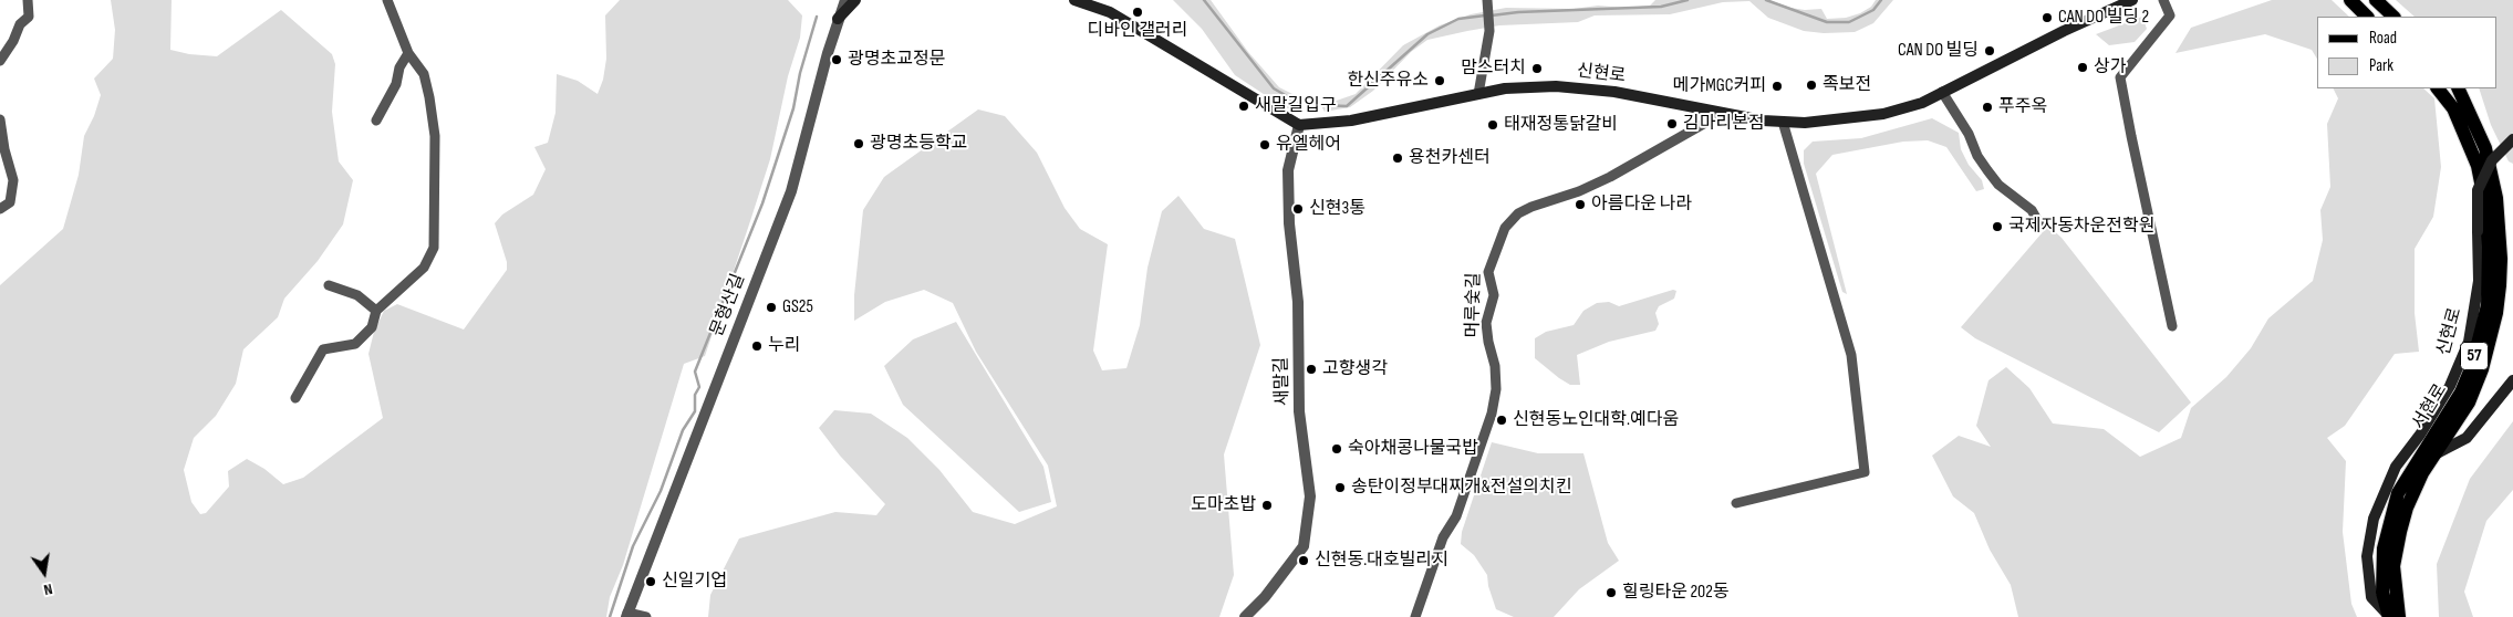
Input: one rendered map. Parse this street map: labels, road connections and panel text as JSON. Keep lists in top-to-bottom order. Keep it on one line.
{"streets":{"main road":["신현로","57","서현로"],"street":["문형산길","머루숯길","새말길"]},"crossings":[["신현로","머루숯길"],["신현로","새말길"],["신현로","서현로"]],"places":["디바인 갤러리","CAN DO 빌딩 2","CAN DO 빌딩","광명초교정문","상가","맘스터치","한신주유소","족보전","메가MGC커피","새말길입구","푸주옥","김마리본점","태재정통닭갈비","광명초등학교","유엘헤어","용천카센터","아름다운 나라","신현3통","국제자동차운전학원","GS25","누리","고향생각","신현동노인대학.예다움","숙아채콩나물국밥","송탄이정부대찌개&전설의치킨","도마초밥","신현동.대호빌리지","신일기업","힐링타운 202동"],"legend":["Road","Park"],"north":"bottom"}
